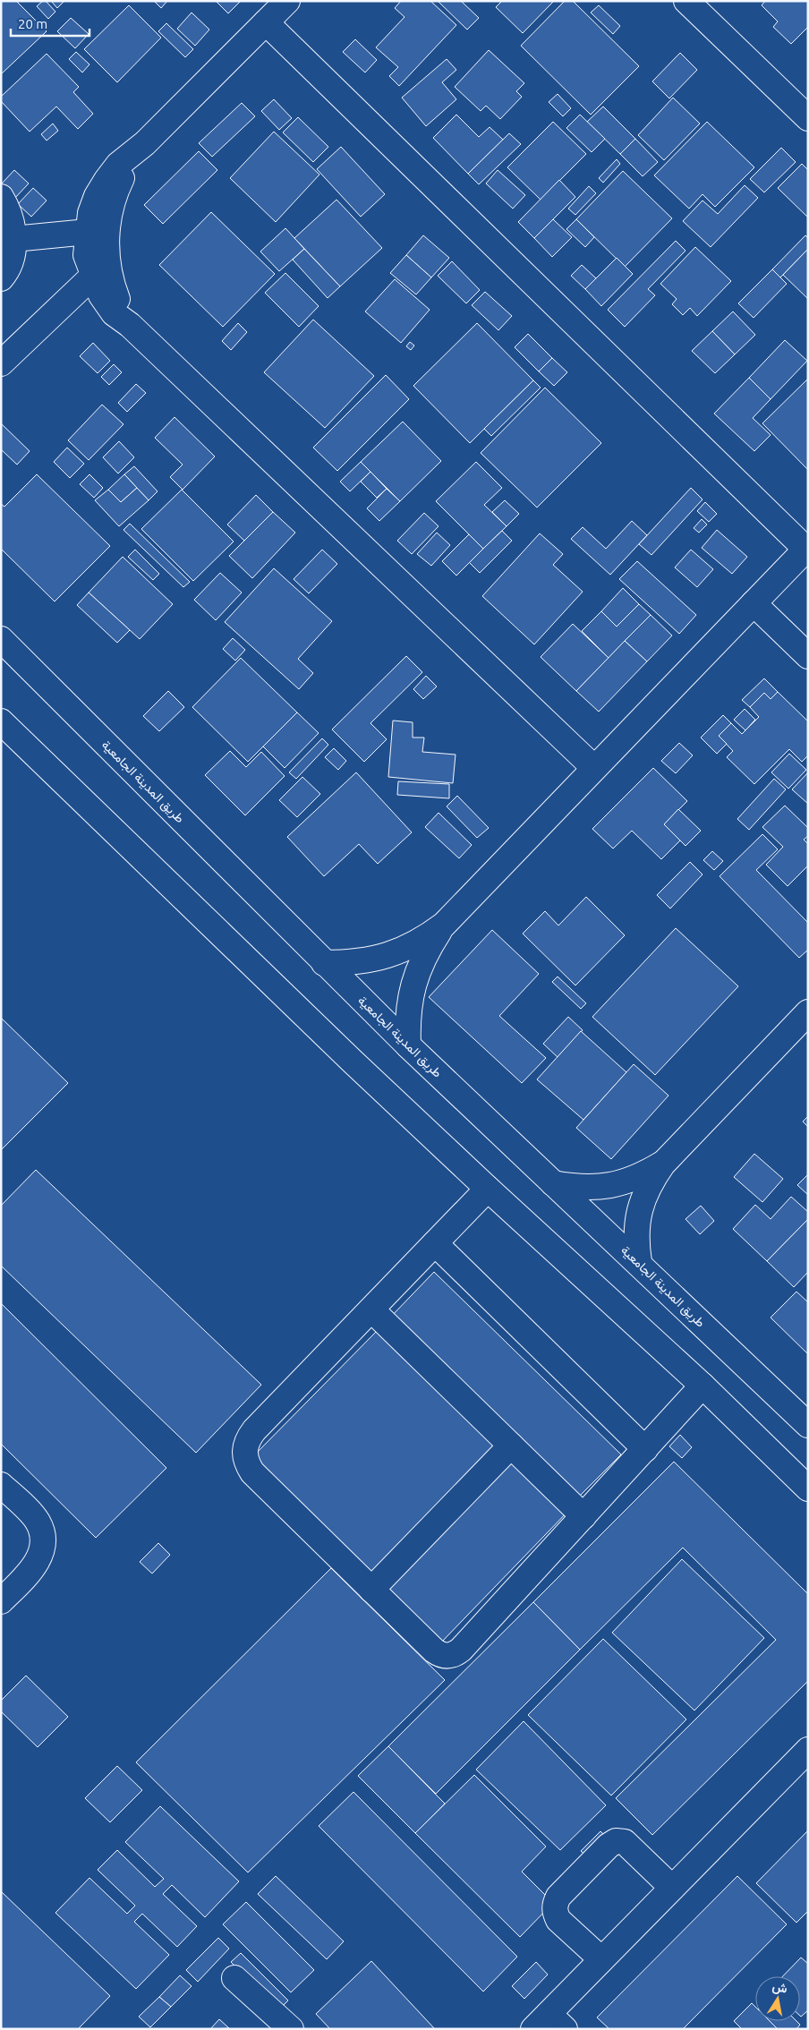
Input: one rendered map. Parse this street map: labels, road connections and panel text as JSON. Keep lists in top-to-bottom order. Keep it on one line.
{"streets":{"street":["طريق المدينة الجامعية"]},"scale_bar":"20 m","north":"top"}
